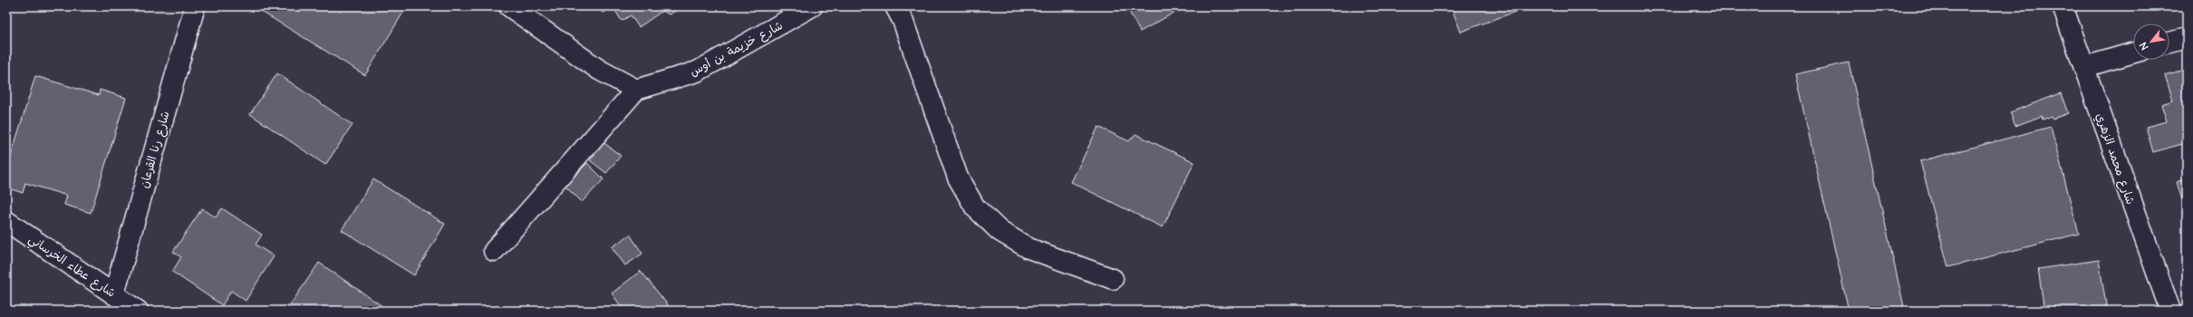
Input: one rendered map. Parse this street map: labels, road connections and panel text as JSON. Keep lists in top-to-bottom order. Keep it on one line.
{"streets":{"street":["شارع خزيمة بن أوس","شارع رنا القرعان","شارع محمد الزهري","شارع عطاء الخرساني"]},"crossings":[["شارع رنا القرعان","شارع عطاء الخرساني"]],"north":"bottom left"}
